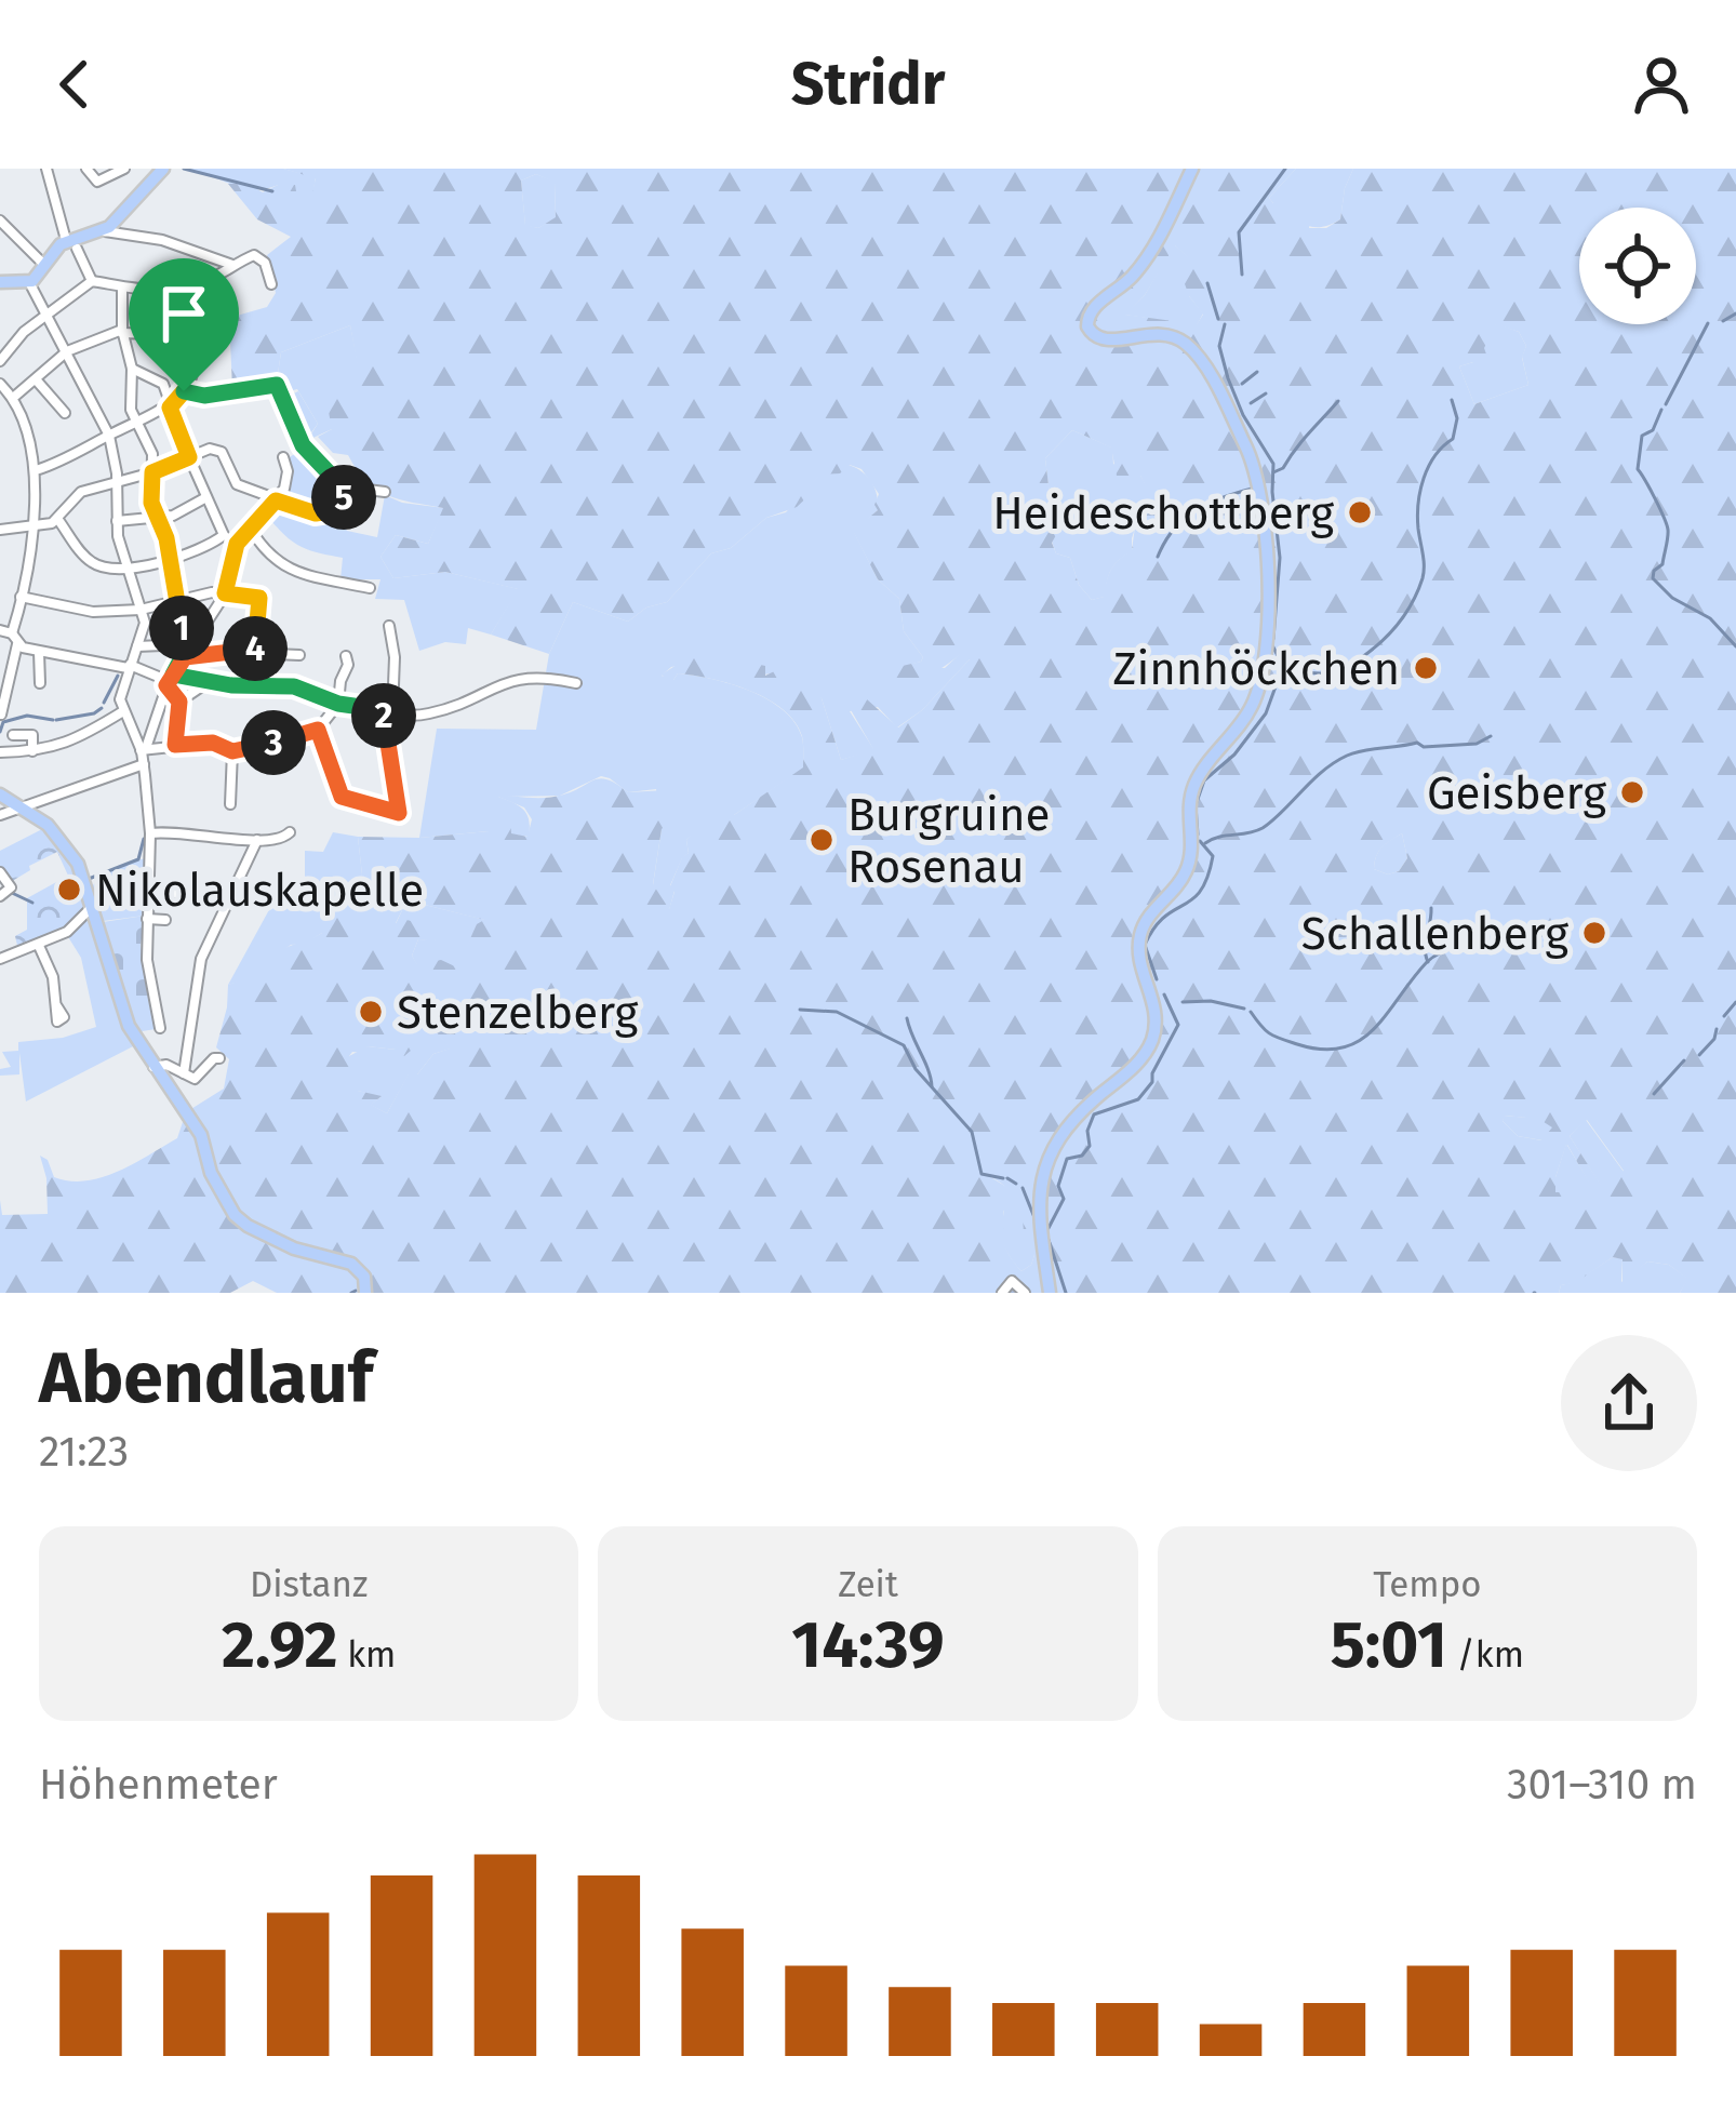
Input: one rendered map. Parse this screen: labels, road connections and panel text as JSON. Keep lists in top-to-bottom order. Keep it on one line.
{"places":["Heideschottberg","Zinnhöckchen","Geisberg","Burgruine Rosenau","Nikolauskapelle","Schallenberg","Stenzelberg"],"page":{"header":"Stridr","pins":["5","1","4","2","3"],"heading":["Abendlauf","21:23"],"stats":[["Distanz","2.92 km"],["Zeit","14:39"],["Tempo","5:01 /km"]],"chart":["Höhenmeter","301–310 m"]}}
